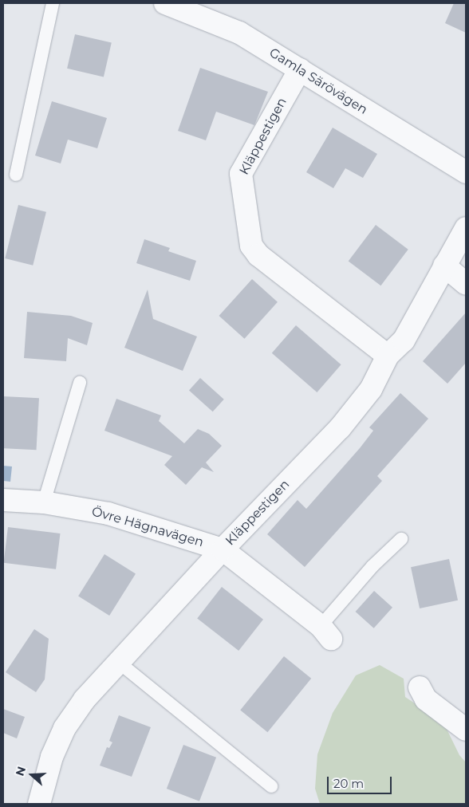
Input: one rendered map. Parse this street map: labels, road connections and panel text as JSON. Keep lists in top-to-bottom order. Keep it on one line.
{"streets":{"street":["Gamla Särövägen","Kläppestigen","Övre Hägnavägen"]},"crossings":[["Gamla Särövägen","Kläppestigen"],["Kläppestigen","Övre Hägnavägen"]],"scale_bar":"20 m","north":"left"}
